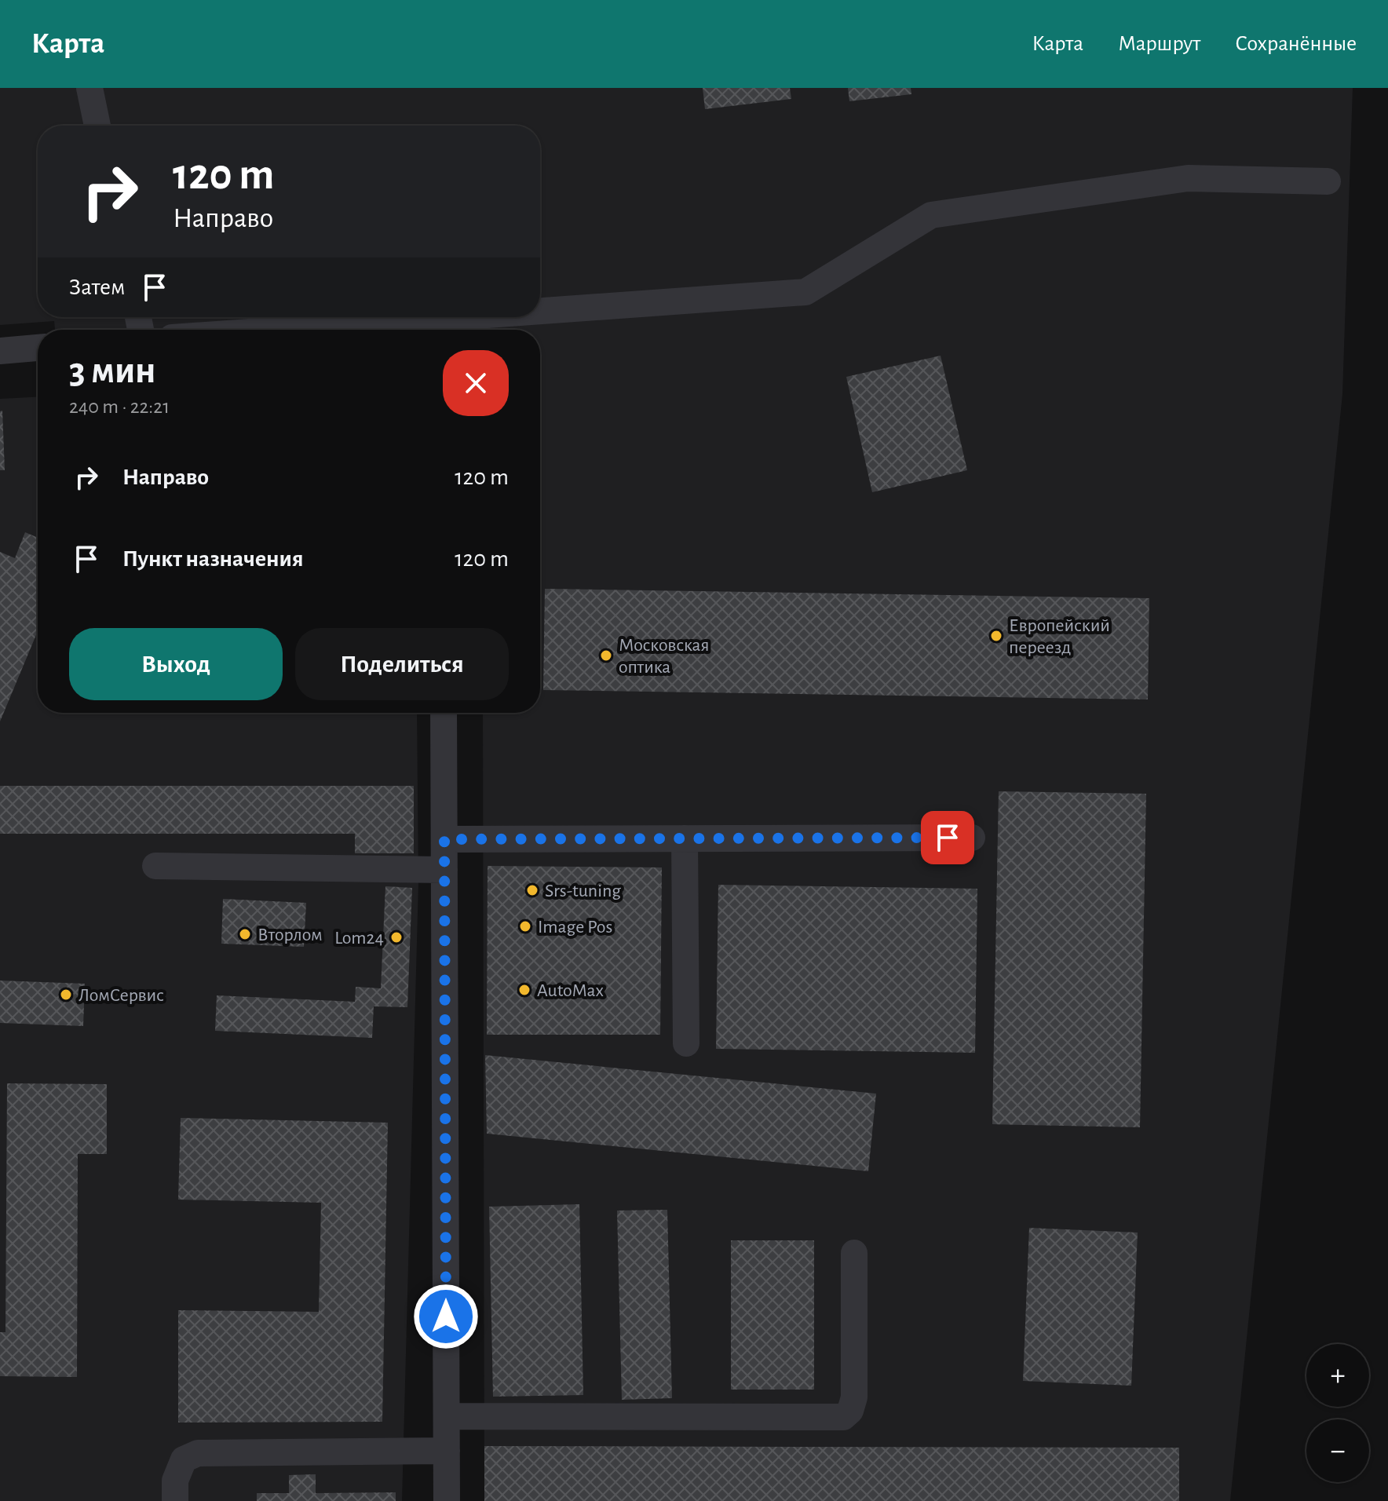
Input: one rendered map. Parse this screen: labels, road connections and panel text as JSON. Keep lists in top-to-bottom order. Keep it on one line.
{"places":["Европейский переезд","Московская оптика","Srs-tuning","Image Pos","Вторлом","Lom24","AutoMax","ЛомСервис"],"page":{"header":"Карта","nav":["Карта","Маршрут","Сохранённые"],"turn":["120 m","Направо"],"then":"Затем","heading":["3 мин","240 m · 22:21"],"list":[{"name":"Направо","value":"120 m"},{"name":"Пункт назначения","value":"120 m"}],"buttons":["Выход","Поделиться"],"map_buttons":["+","−"]}}
